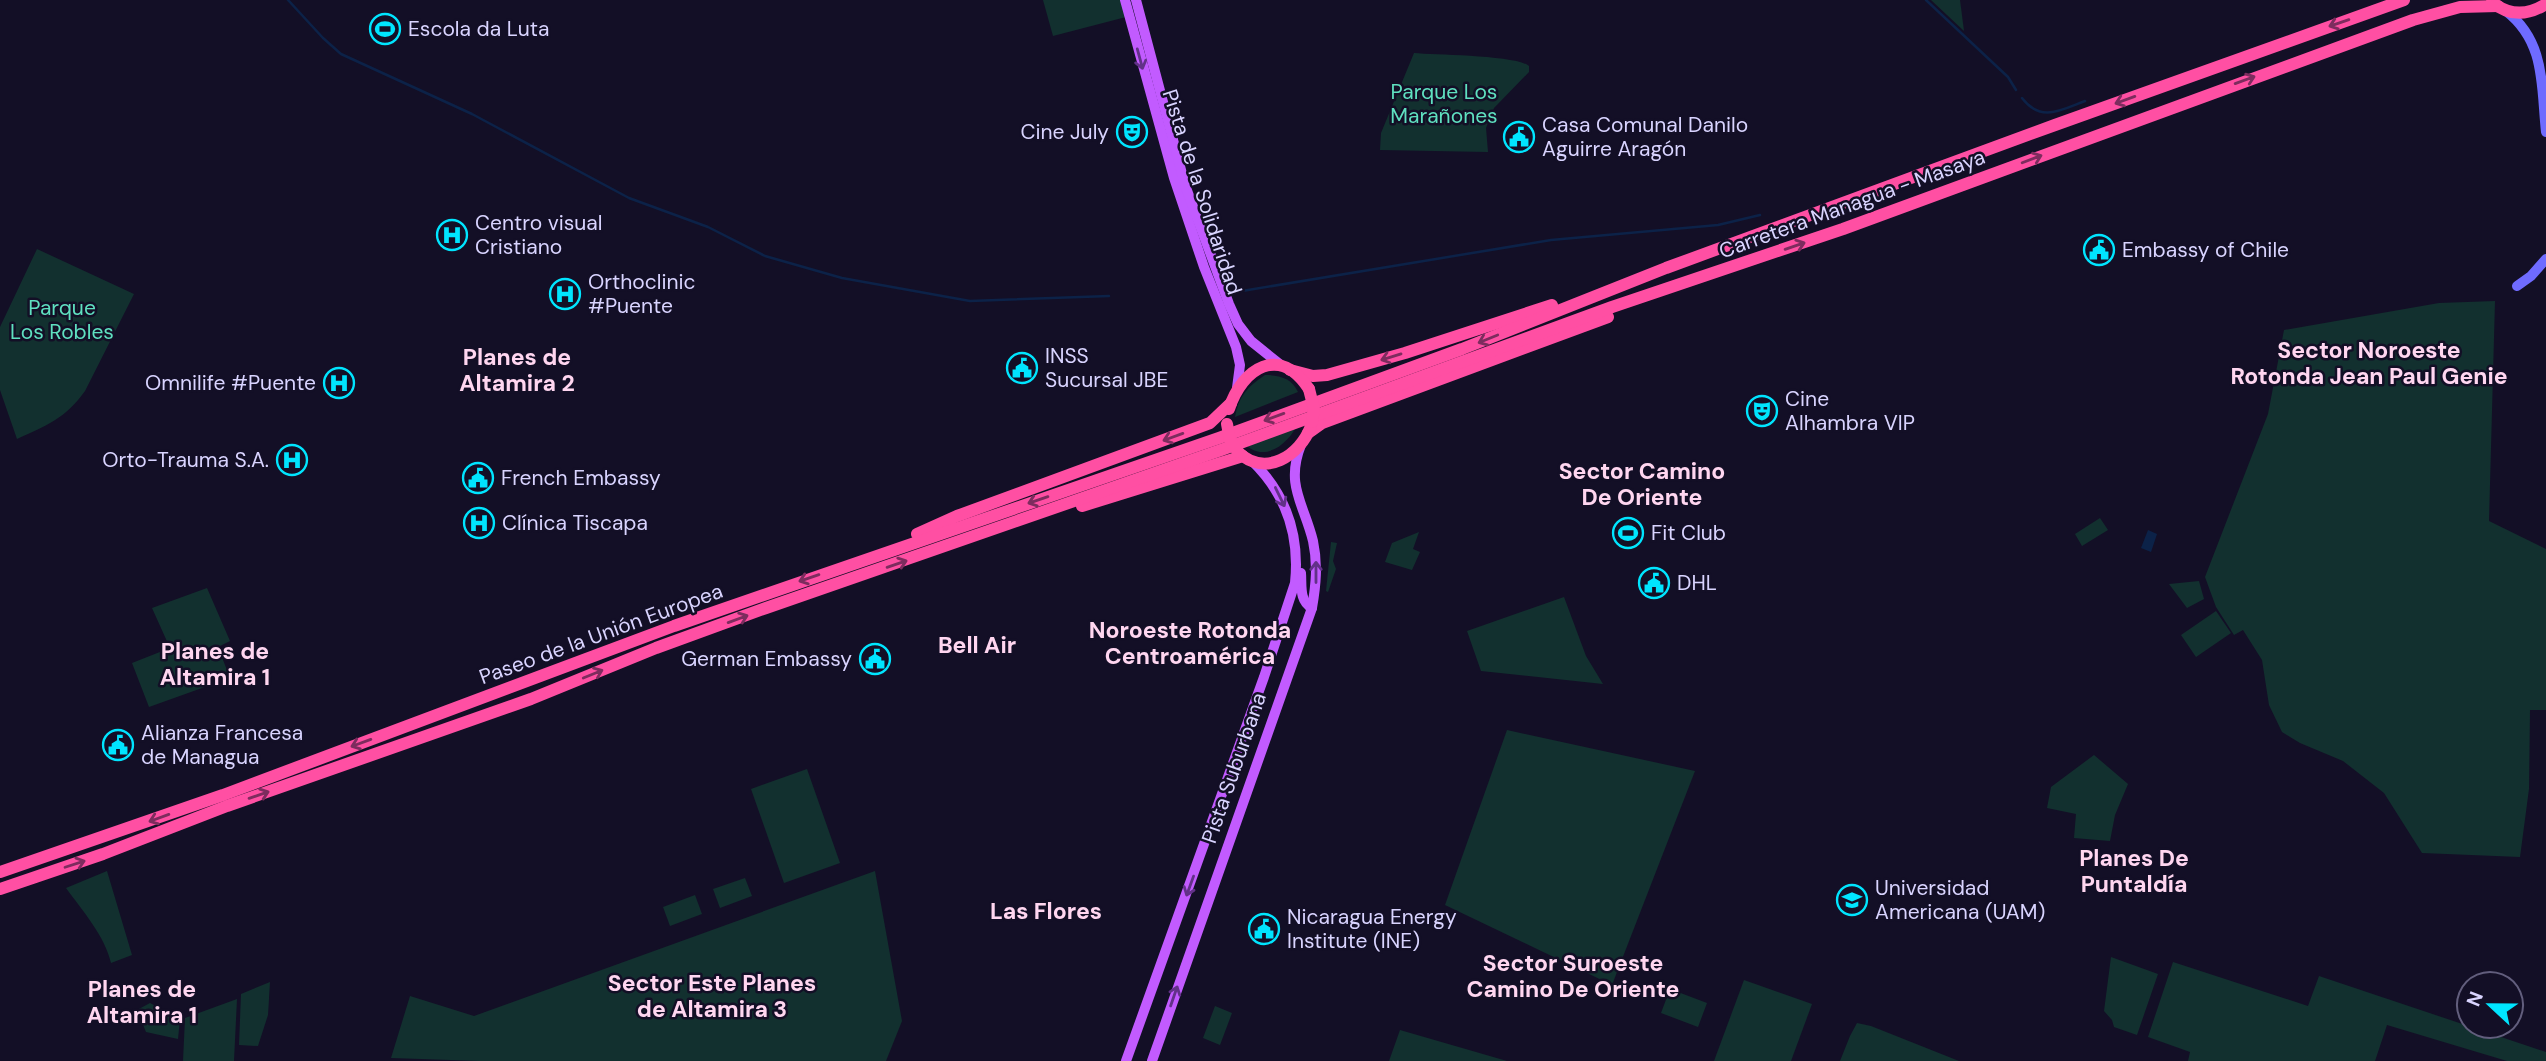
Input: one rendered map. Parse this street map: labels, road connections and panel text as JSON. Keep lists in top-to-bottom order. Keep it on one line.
{"streets":{"highway":["Carretera Managua - Masaya","Paseo de la Unión Europea"],"main road":["Pista de la Solidaridad","Pista Suburbana"]},"crossings":[["Pista de la Solidaridad","Carretera Managua - Masaya"],["Pista de la Solidaridad","Paseo de la Unión Europea"],["Pista de la Solidaridad","Pista Suburbana"],["Carretera Managua - Masaya","Paseo de la Unión Europea"],["Carretera Managua - Masaya","Pista Suburbana"],["Paseo de la Unión Europea","Pista Suburbana"]],"districts":["Sector Noroeste Rotonda Jean Paul Genie","Planes de Altamira 2","Sector Camino De Oriente","Noroeste Rotonda Centroamérica","Bell Air","Planes de Altamira 1","Planes De Puntaldía","Las Flores","Sector Suroeste Camino De Oriente","Sector Este Planes de Altamira 3","Planes de Altamira 1"],"parks":["Parque Los Marañones","Parque Los Robles"],"places":{"sports":["Escola da Luta","Fit Club"],"theatre":["Cine July","Cine Alhambra VIP"],"public building":["Casa Comunal Danilo Aguirre Aragón","Embassy of Chile","INSS Sucursal JBE","French Embassy","DHL","German Embassy","Alianza Francesa de Managua","Nicaragua Energy Institute (INE)"],"hospital":["Centro visual Cristiano","Orthoclinic #Puente","Omnilife #Puente","Orto-Trauma S.A.","Clínica Tiscapa"],"school or university":["Universidad Americana (UAM)"]},"north":"left"}
